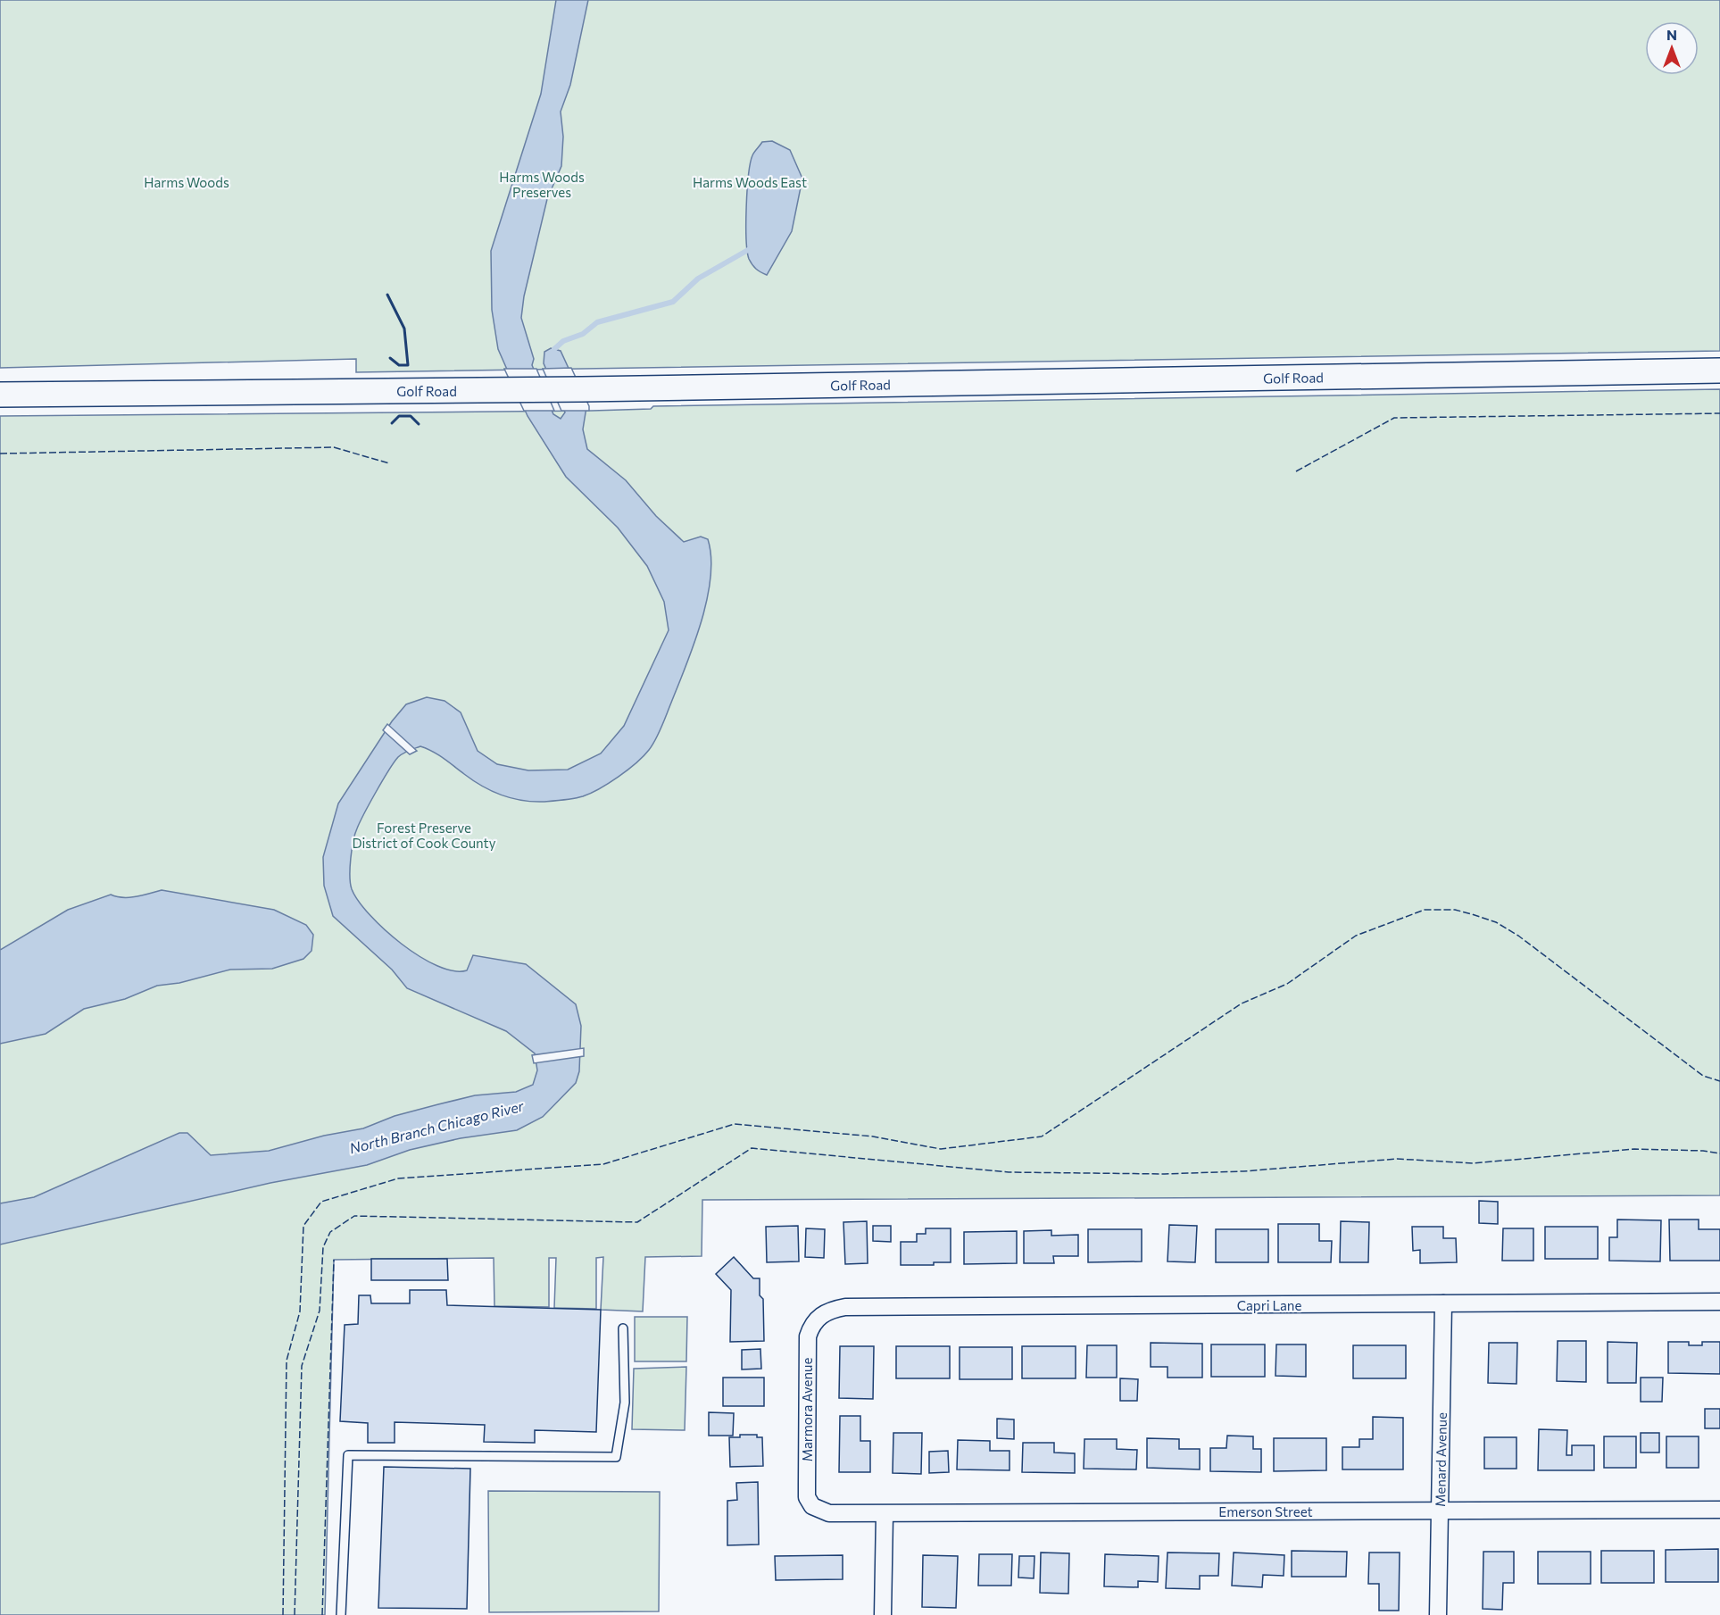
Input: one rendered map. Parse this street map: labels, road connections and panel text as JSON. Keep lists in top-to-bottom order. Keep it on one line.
{"streets":{"main road":["Golf Road"],"street":["Capri Lane","Marmora Avenue","Menard Avenue","Emerson Street"]},"crossings":[["Capri Lane","Marmora Avenue"],["Capri Lane","Menard Avenue"],["Marmora Avenue","Emerson Street"],["Menard Avenue","Emerson Street"]],"water":["North Branch Chicago River"],"parks":["Harms Woods Preserves","Harms Woods","Harms Woods East","Forest Preserve District of Cook County"],"north":"top"}
